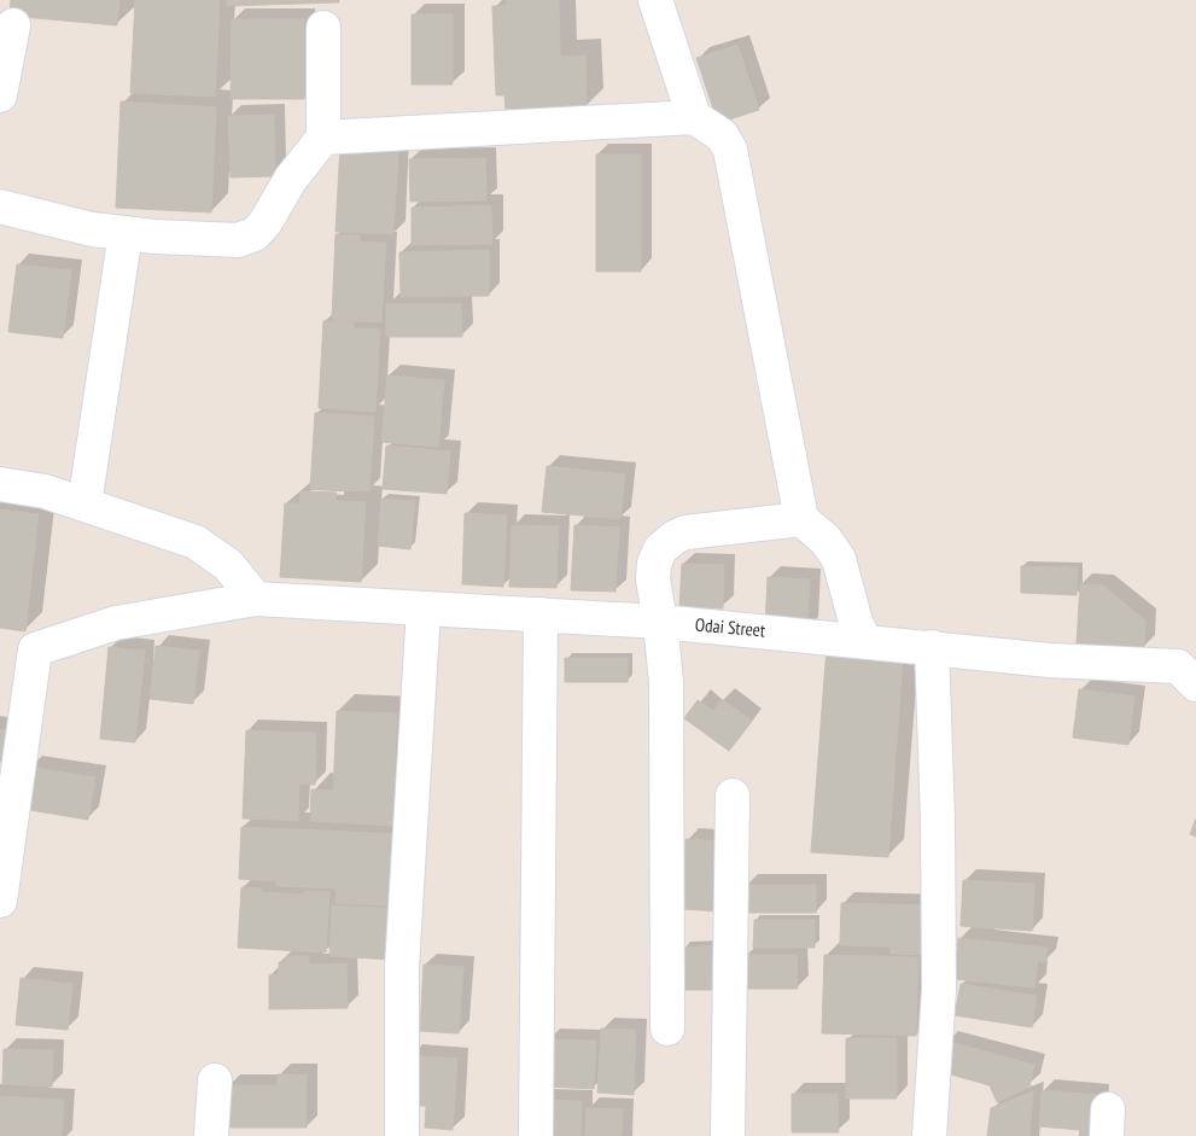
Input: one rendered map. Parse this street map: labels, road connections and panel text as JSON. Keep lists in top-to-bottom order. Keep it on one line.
{"streets":{"street":["Odai Street"]}}
